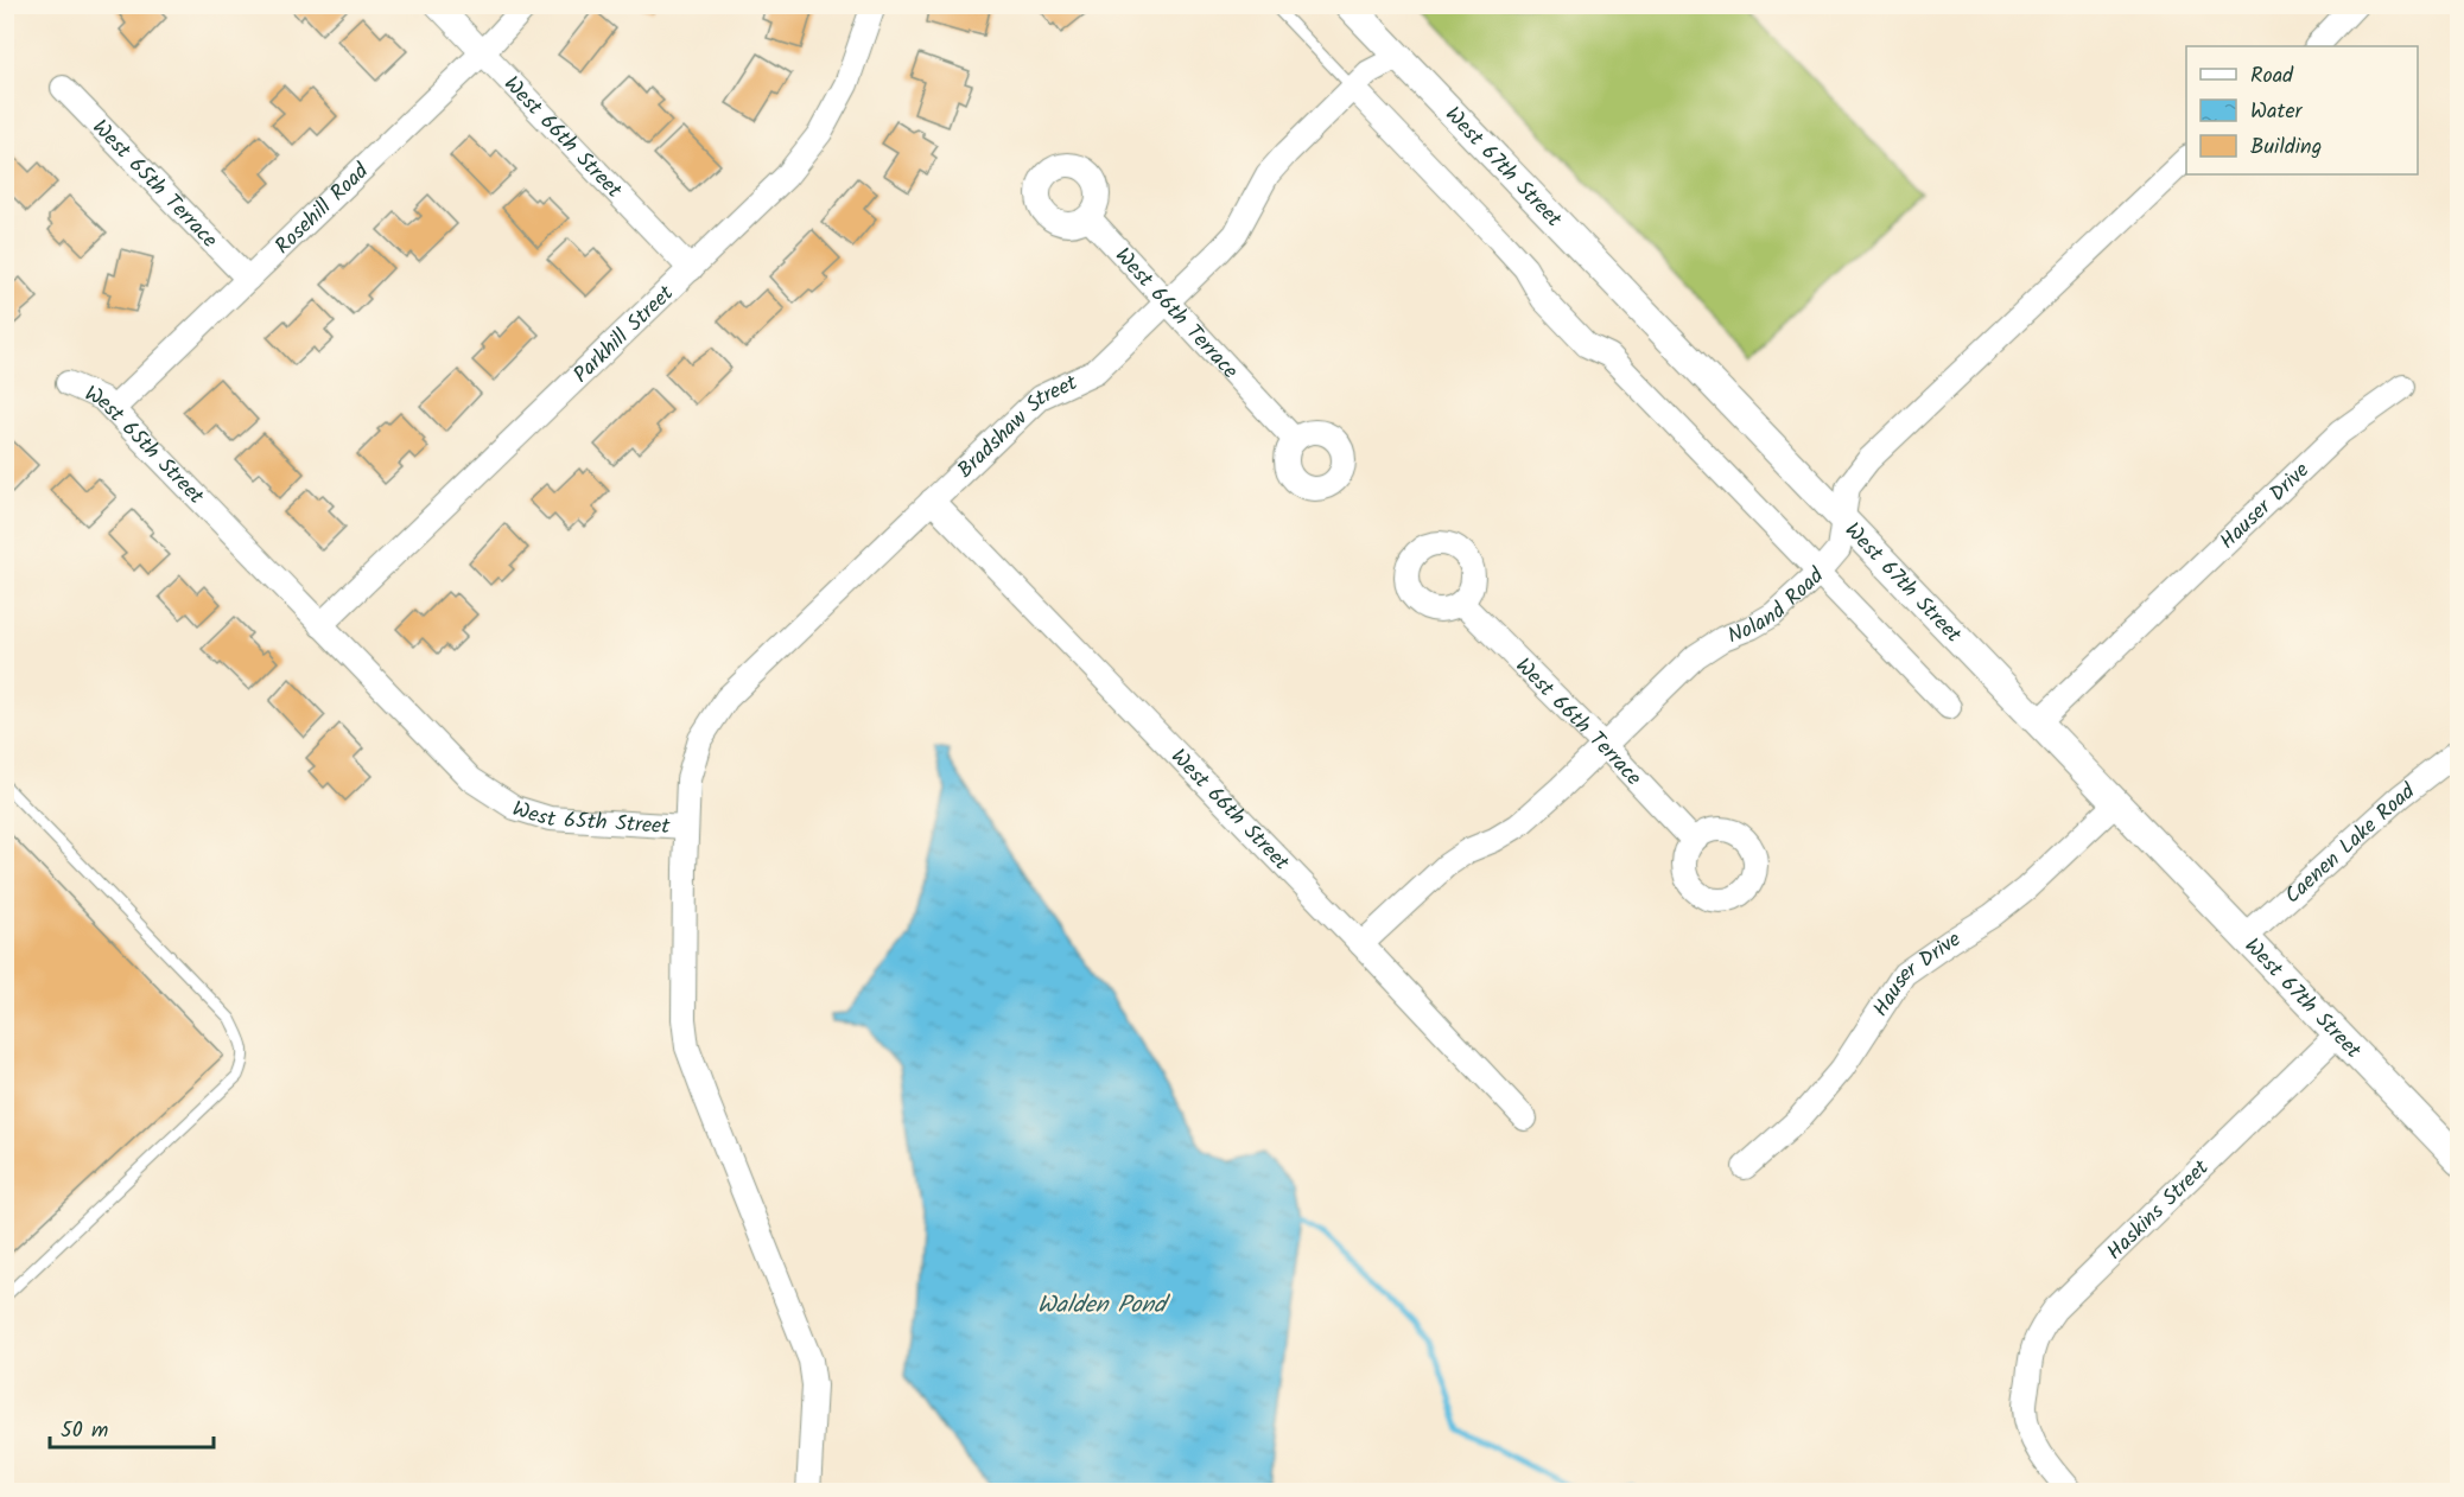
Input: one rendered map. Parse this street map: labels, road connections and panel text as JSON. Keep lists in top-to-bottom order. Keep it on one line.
{"streets":{"street":["West 66th Street","West 67th Street","West 65th Terrace","Rosehill Road","West 66th Terrace","Parkhill Street","Bradshaw Street","West 65th Street","Hauser Drive","Noland Road","Caenen Lake Road","Haskins Street"]},"crossings":[["West 66th Street","Rosehill Road"],["West 66th Street","Parkhill Street"],["West 66th Street","Bradshaw Street"],["West 66th Street","Noland Road"],["West 67th Street","Bradshaw Street"],["West 67th Street","Hauser Drive"],["West 67th Street","Noland Road"],["West 67th Street","Caenen Lake Road"],["West 67th Street","Haskins Street"],["West 65th Terrace","Rosehill Road"],["Rosehill Road","West 65th Street"],["West 66th Terrace","Bradshaw Street"],["West 66th Terrace","Noland Road"],["Parkhill Street","West 65th Street"],["Bradshaw Street","West 65th Street"]],"water":["Walden Pond"],"legend":["Road","Water","Building"],"scale_bar":"50 m"}
